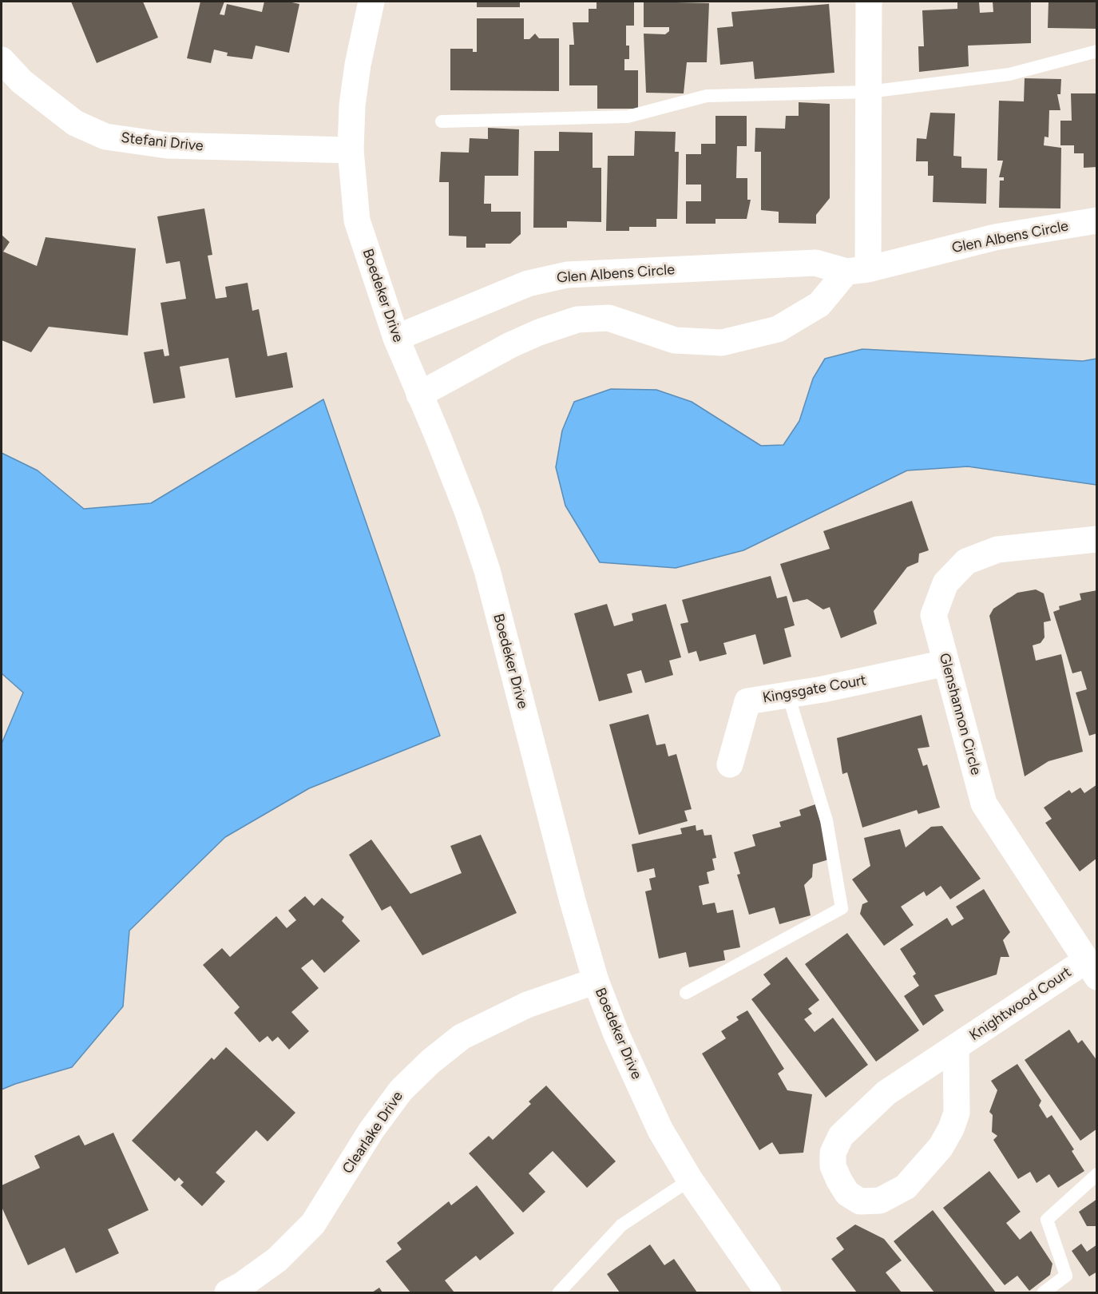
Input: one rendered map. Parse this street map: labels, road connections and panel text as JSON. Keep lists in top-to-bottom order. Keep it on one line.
{"streets":{"street":["Stefani Drive","Glen Albens Circle","Boedeker Drive","Kingsgate Court","Glenshannon Circle","Knightwood Court","Clearlake Drive"]},"crossings":[["Stefani Drive","Boedeker Drive"],["Glen Albens Circle","Boedeker Drive"],["Boedeker Drive","Clearlake Drive"],["Kingsgate Court","Glenshannon Circle"],["Glenshannon Circle","Knightwood Court"]]}
